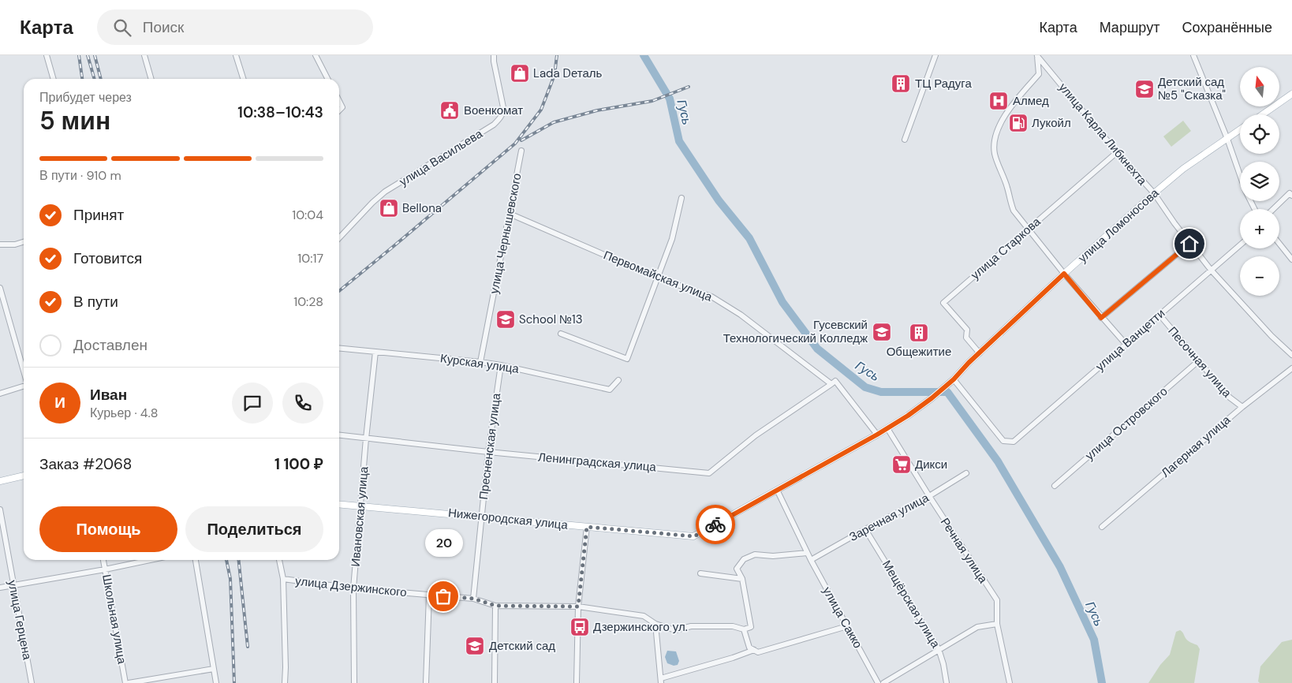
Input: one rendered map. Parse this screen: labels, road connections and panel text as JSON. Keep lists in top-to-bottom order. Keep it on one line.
{"streets":{"main road":["улица Ломоносова","Нижегородская улица"],"street":["улица Карла Либкнехта","улица Васильева","улица Чернышевского","улица Старкова","Первомайская улица","улица Ванцетти","Песочная улица","Курская улица","улица Островского","Пресненская улица","Лагерная улица","Ленинградская улица","Ивановская улица","Заречная улица","Речная улица","улица Дзержинского","Мещёрская улица","улица Сакко","Школьная улица","улица Герцена"]},"crossings":[["улица Карла Либкнехта","улица Ломоносова"],["улица Карла Либкнехта","улица Старкова"],["улица Карла Либкнехта","улица Ванцетти"],["улица Ломоносова","улица Старкова"],["улица Ломоносова","улица Ванцетти"],["улица Ломоносова","Нижегородская улица"],["улица Чернышевского","Первомайская улица"],["улица Чернышевского","Курская улица"],["Первомайская улица","Ленинградская улица"],["Первомайская улица","Нижегородская улица"],["улица Ванцетти","Песочная улица"],["Песочная улица","улица Островского"],["Песочная улица","Лагерная улица"],["Курская улица","Пресненская улица"],["Курская улица","Ивановская улица"],["Пресненская улица","Ленинградская улица"],["Пресненская улица","Нижегородская улица"],["Пресненская улица","улица Дзержинского"],["Ленинградская улица","Ивановская улица"],["Ивановская улица","Нижегородская улица"],["Ивановская улица","улица Дзержинского"],["Заречная улица","Речная улица"],["Заречная улица","Мещёрская улица"],["Заречная улица","улица Сакко"],["Нижегородская улица","Речная улица"],["Нижегородская улица","улица Сакко"]],"water":["Гусь"],"places":{"shop":["Lada Dеталь","Bellona"],"building":["ТЦ Радуга","Общежитие"],"school or university":["Детский сад №5 \"Сказка\"","School №13","Гусевский Технологический Колледж","Детский сад"],"hospital":["Алмед"],"public building":["Военкомат"],"fuel station":["Лукойл"],"supermarket":["Дикси"],"other":["20"],"bus stop":["Дзержинского ул."]},"north":"top","page":{"header":"Карта","search":"Поиск","nav":["Карта","Маршрут","Сохранённые"],"map_buttons":["+","−"],"heading":["5 мин","Прибудет через","10:38–10:43"],"panel":["Иван","Курьер · 4.8","Заказ #2068","1 100 ₽"],"bar":"В пути · 910 m","list":[["Принят","10:04"],["Готовится","10:17"],["В пути","10:28"],"Доставлен"],"round":"И","buttons":["Помощь","Поделиться"],"bubble":"20"}}
